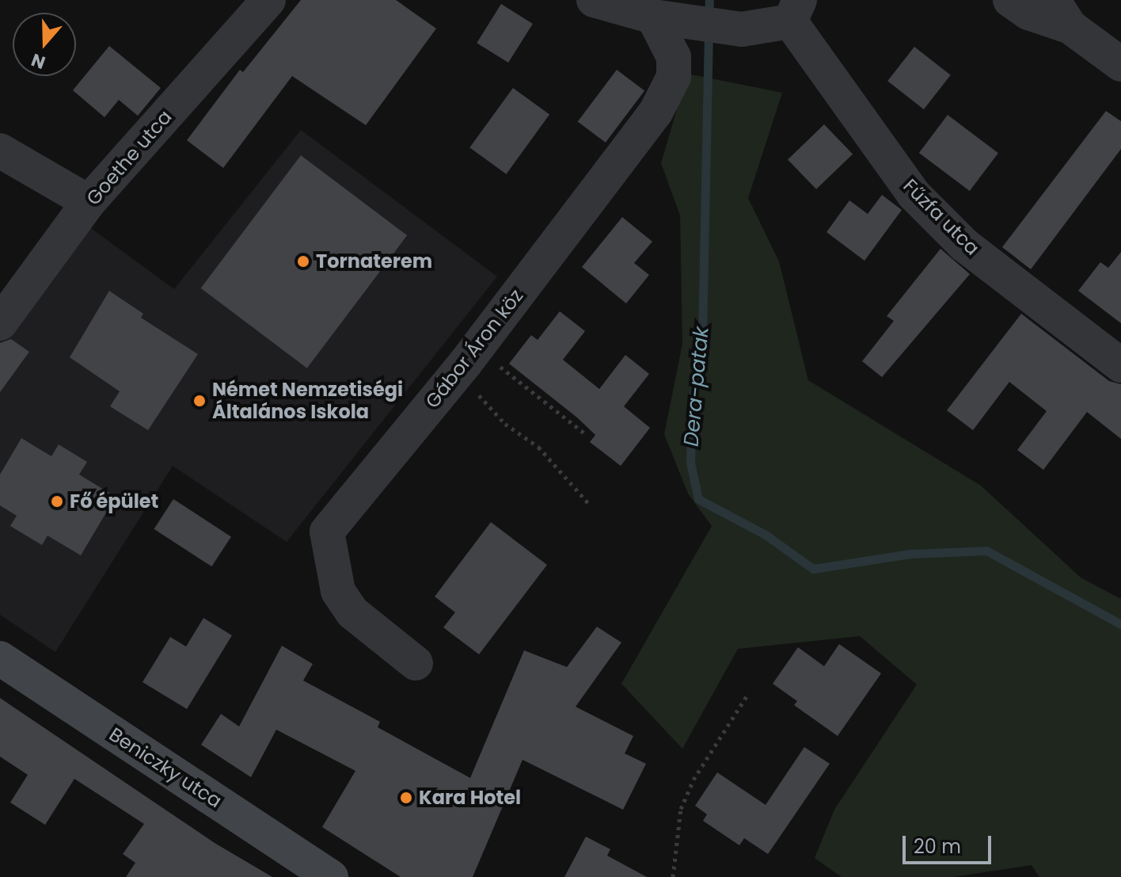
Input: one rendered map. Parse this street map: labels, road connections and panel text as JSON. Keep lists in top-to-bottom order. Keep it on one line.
{"streets":{"main road":["Beniczky utca"],"street":["Goethe utca","Fűzfa utca","Gábor Áron köz"]},"water":["Dera-patak"],"places":["Tornaterem","Német Nemzetiségi Általános Iskola","Fő épület","Kara Hotel"],"scale_bar":"20 m","north":"bottom"}
